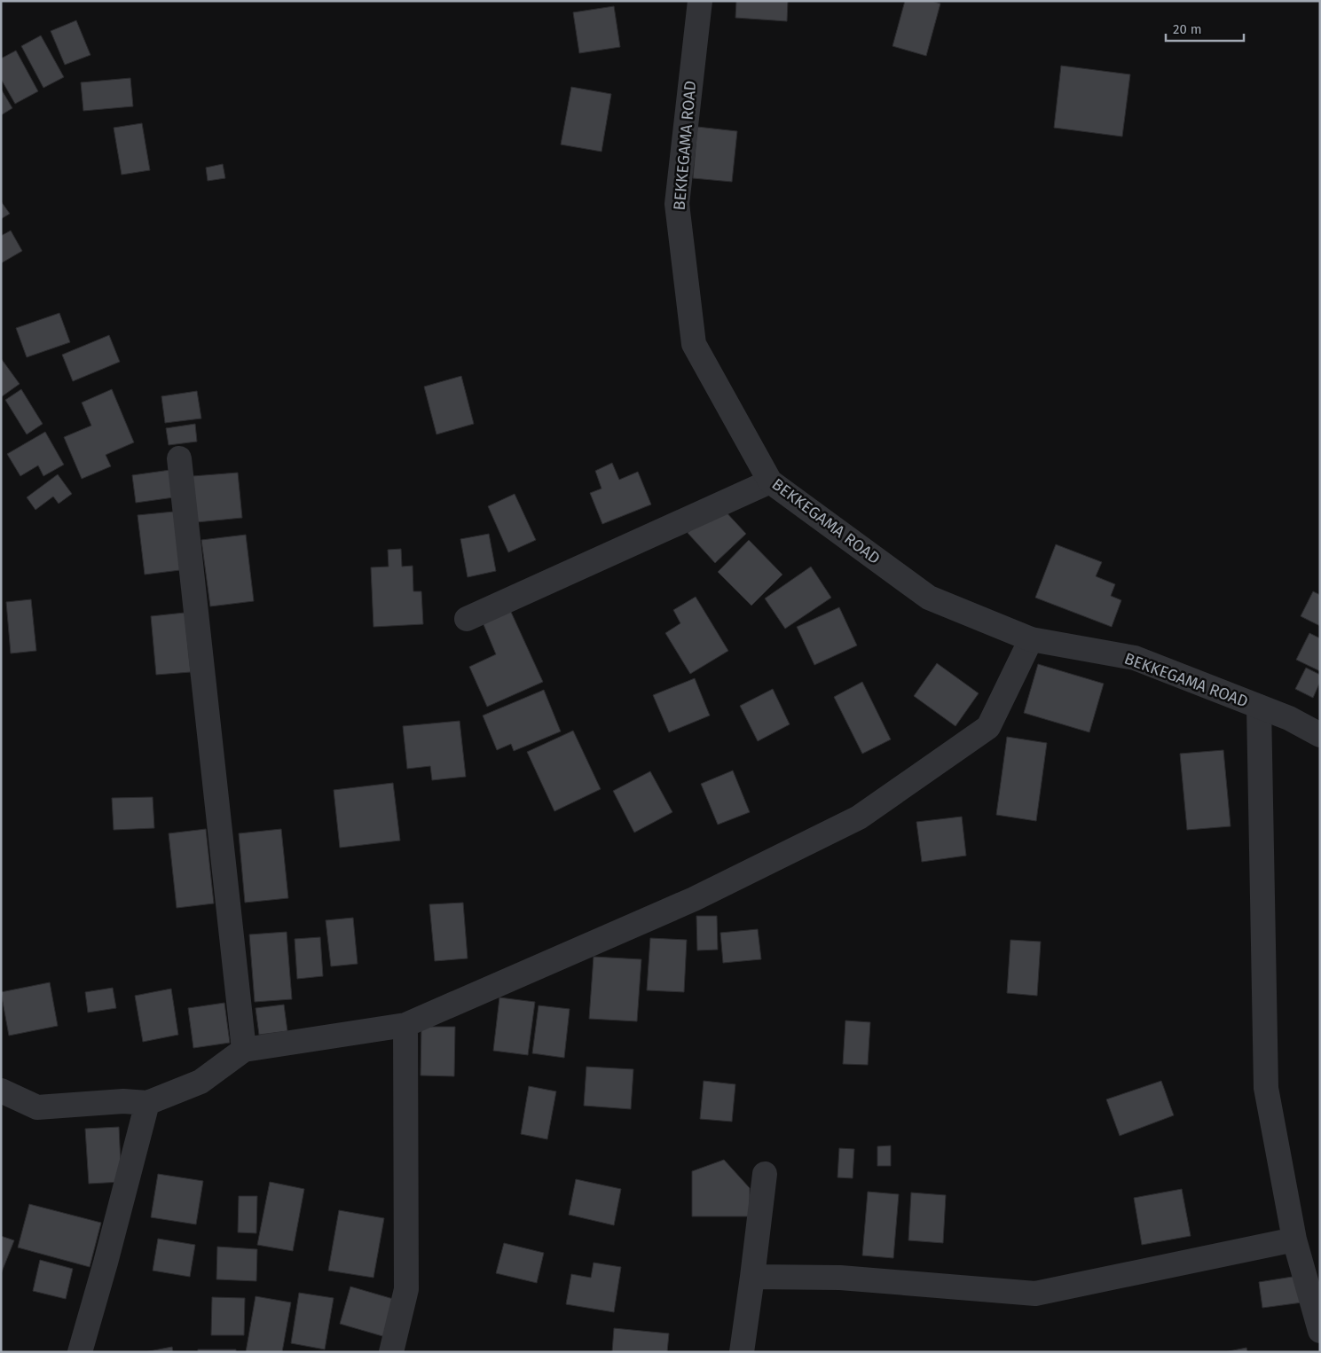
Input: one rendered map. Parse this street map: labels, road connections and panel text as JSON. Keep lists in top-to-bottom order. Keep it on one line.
{"streets":{"street":["BEKKEGAMA ROAD"]},"scale_bar":"20 m"}
